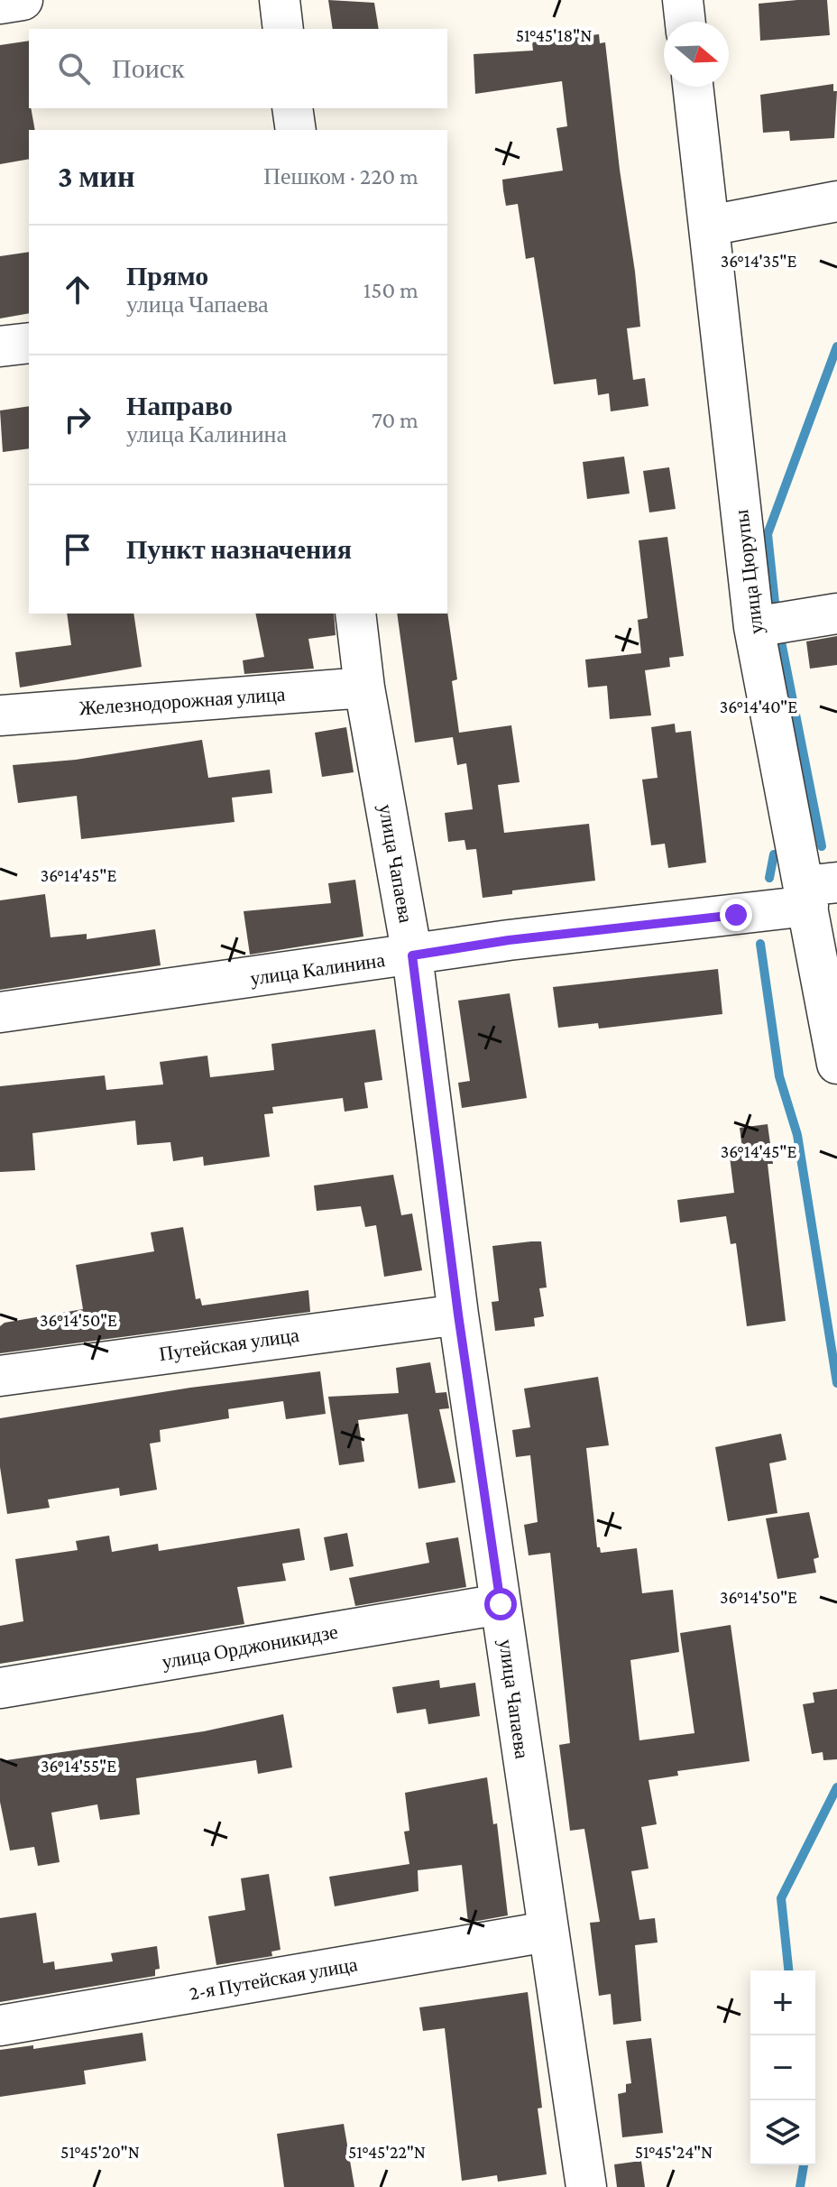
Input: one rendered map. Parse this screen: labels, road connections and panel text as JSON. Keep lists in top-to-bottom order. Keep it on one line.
{"streets":{"street":["улица Цюрупы","Железнодорожная улица","улица Чапаева","улица Калинина","Путейская улица","улица Орджоникидзе","2-я Путейская улица"]},"crossings":[["улица Цюрупы","улица Калинина"],["Железнодорожная улица","улица Чапаева"],["улица Чапаева","улица Калинина"],["улица Чапаева","Путейская улица"],["улица Чапаева","улица Орджоникидзе"],["улица Чапаева","2-я Путейская улица"]],"north":"right","page":{"search":"Поиск","heading":["3 мин","Пешком · 220 m"],"list":[["Прямо","улица Чапаева","150 m"],["Направо","улица Калинина","70 m"],"Пункт назначения"],"map_buttons":["+","−"]},"coordinates":["51°45'18\"N","36°14'35\"E","36°14'40\"E","36°14'45\"E","36°14'50\"E","36°14'55\"E","51°45'20\"N","51°45'22\"N","51°45'24\"N"]}
